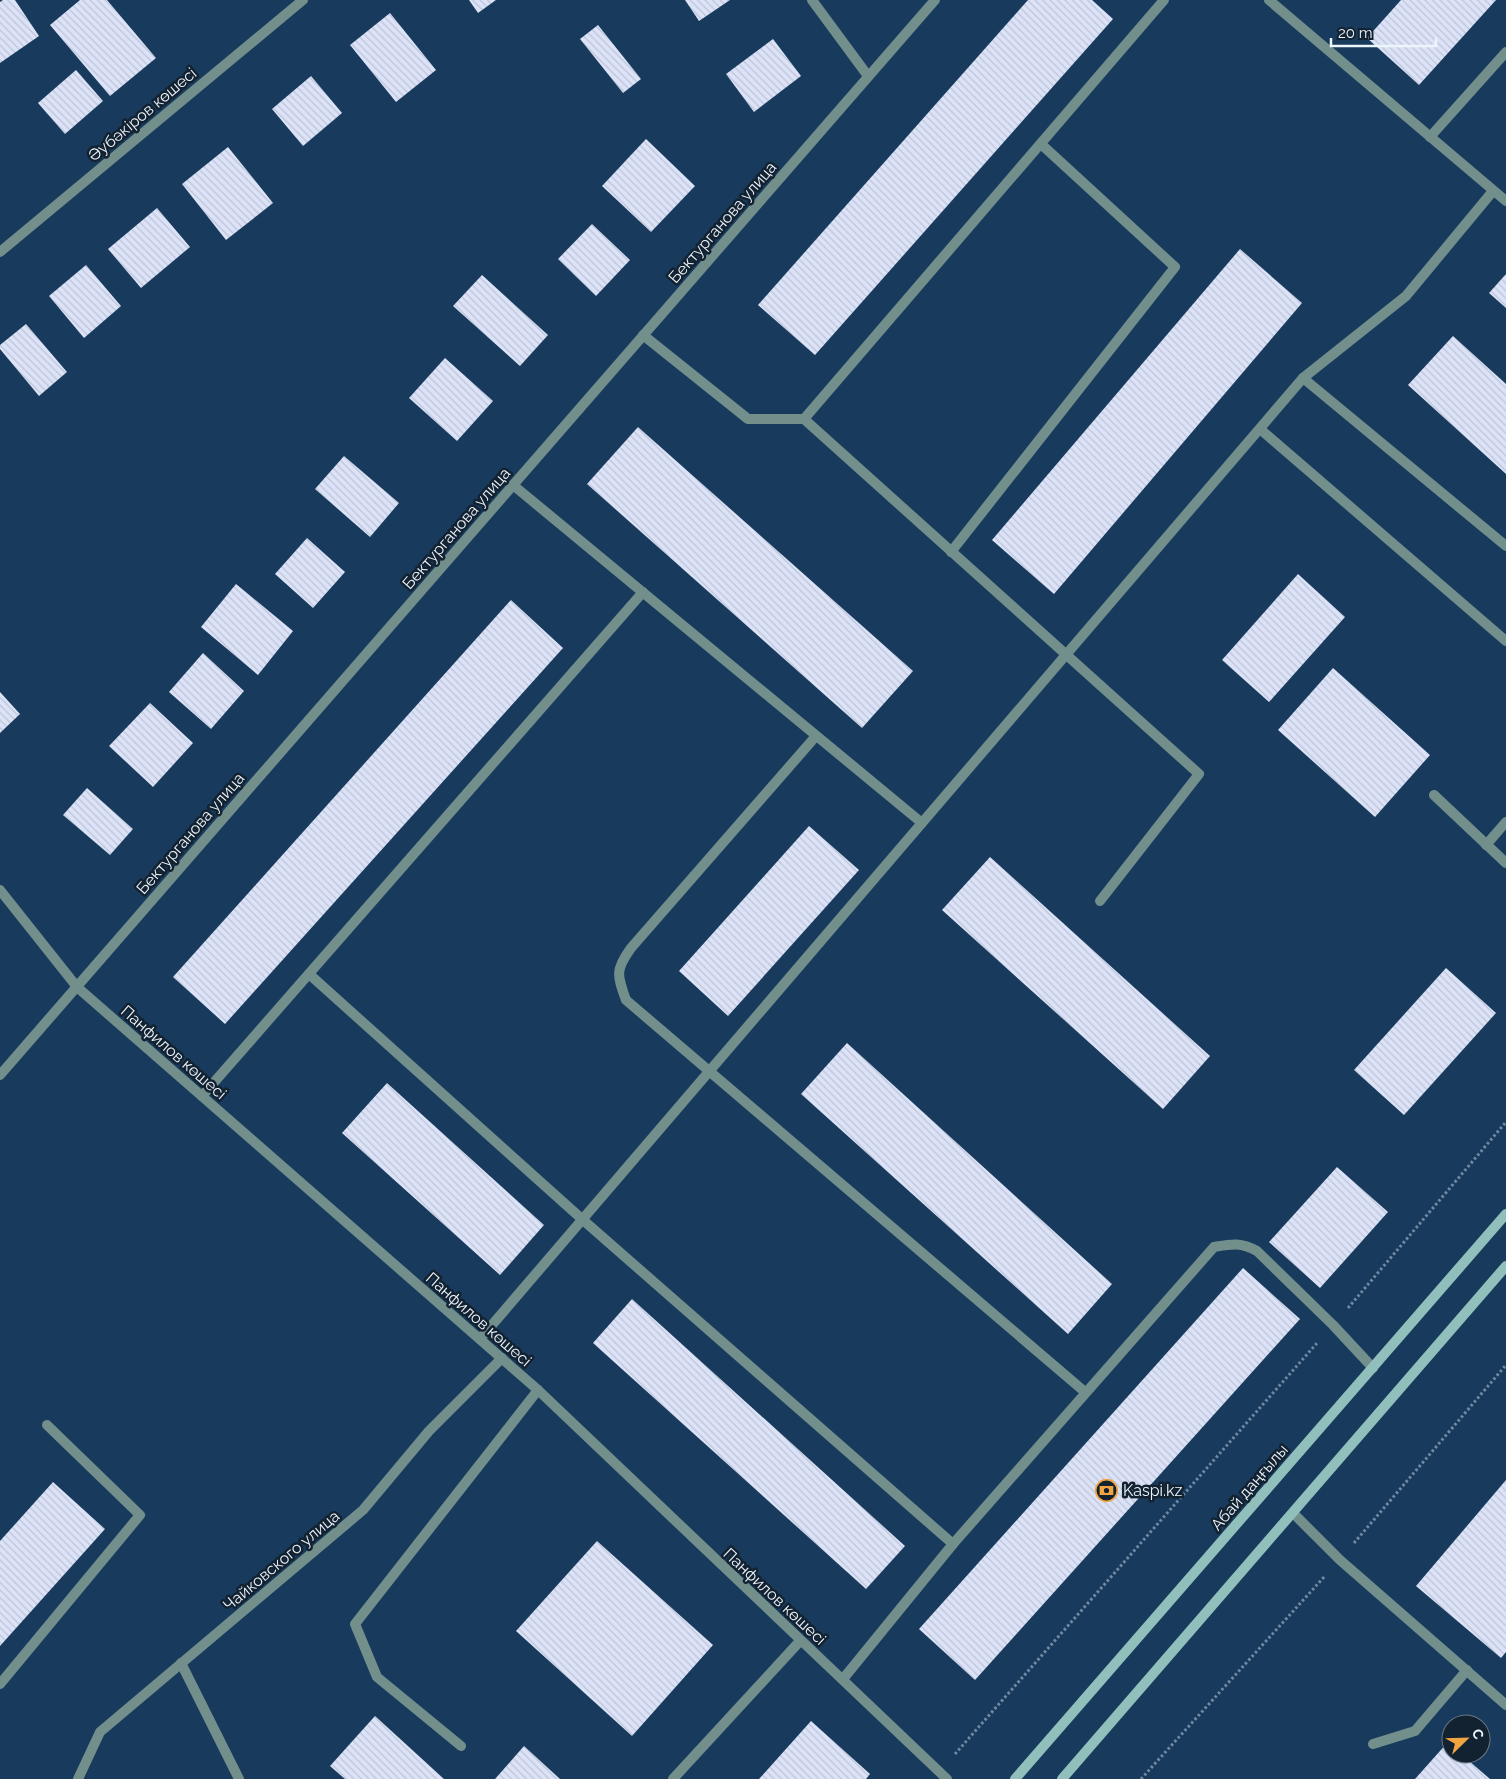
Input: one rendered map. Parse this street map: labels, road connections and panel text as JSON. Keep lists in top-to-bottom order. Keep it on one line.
{"streets":{"main road":["Абай даңғылы"],"street":["Әубәкіров көшесі","Бектурганова улица","Панфилов көшесі","Чайковского улица"]},"crossings":[["Бектурганова улица","Панфилов көшесі"],["Панфилов көшесі","Чайковского улица"]],"places":{"bank":["Kaspi.kz"]},"scale_bar":"20 m","north":"top right"}
